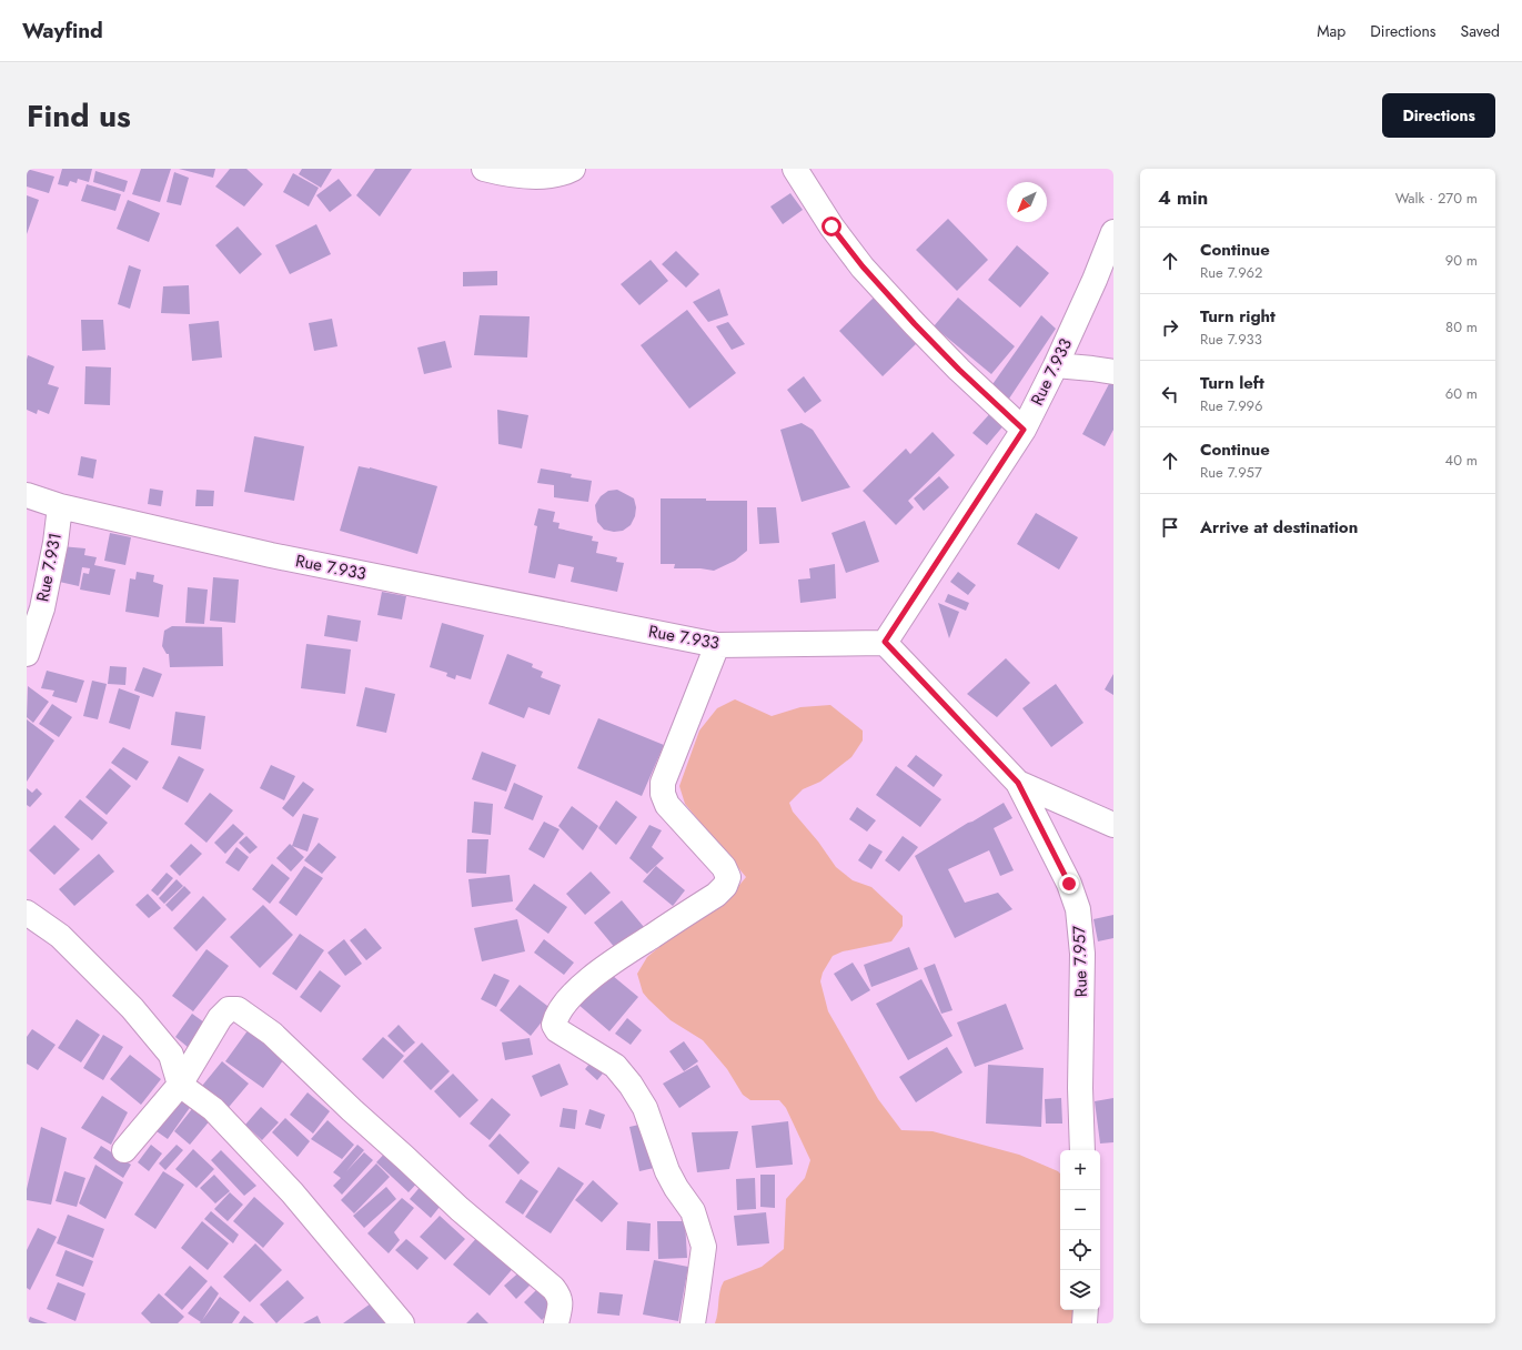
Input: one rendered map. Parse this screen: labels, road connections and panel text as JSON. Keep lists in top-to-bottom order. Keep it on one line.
{"streets":{"street":["Rue 7.933","Rue 7.931","Rue 7.957"]},"crossings":[["Rue 7.933","Rue 7.931"]],"north":"bottom left","page":{"header":"Wayfind","nav":["Map","Directions","Saved"],"title":"Find us","buttons":"Directions","heading":["4 min","Walk · 270 m"],"list":[["Continue","Rue 7.962","90 m"],["Turn right","Rue 7.933","80 m"],["Turn left","Rue 7.996","60 m"],["Continue","Rue 7.957","40 m"],"Arrive at destination"],"map_buttons":["+","−"]}}
